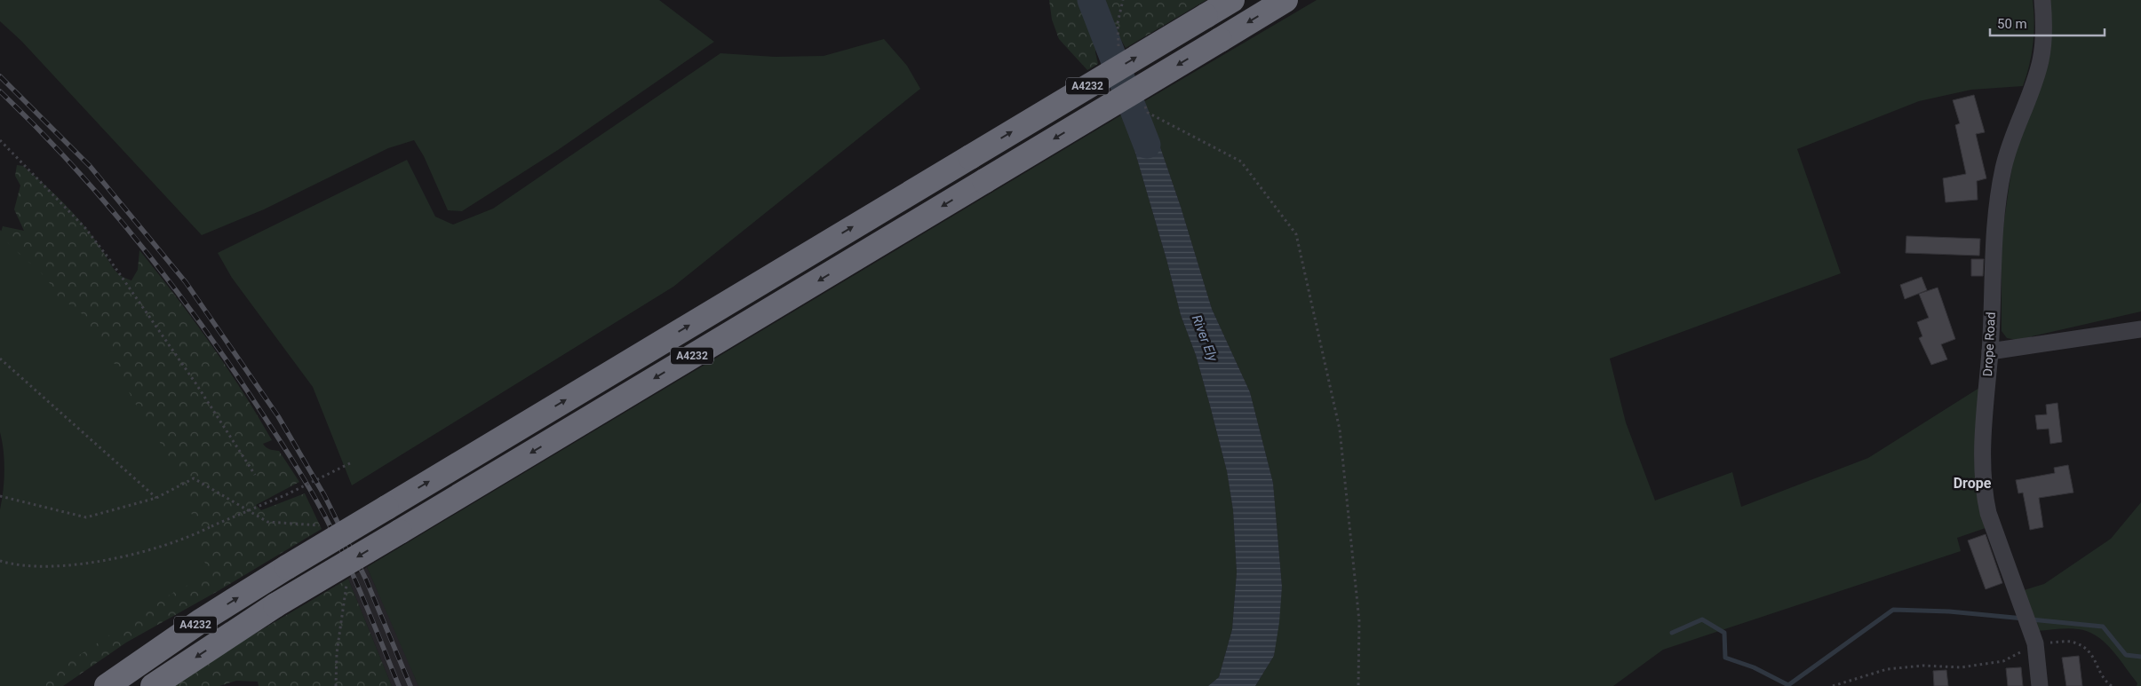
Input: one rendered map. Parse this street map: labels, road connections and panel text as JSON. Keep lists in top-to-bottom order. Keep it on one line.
{"streets":{"highway":["A4232"],"street":["Drope Road"]},"districts":["Drope"],"water":["River Ely"],"scale_bar":"50 m"}
